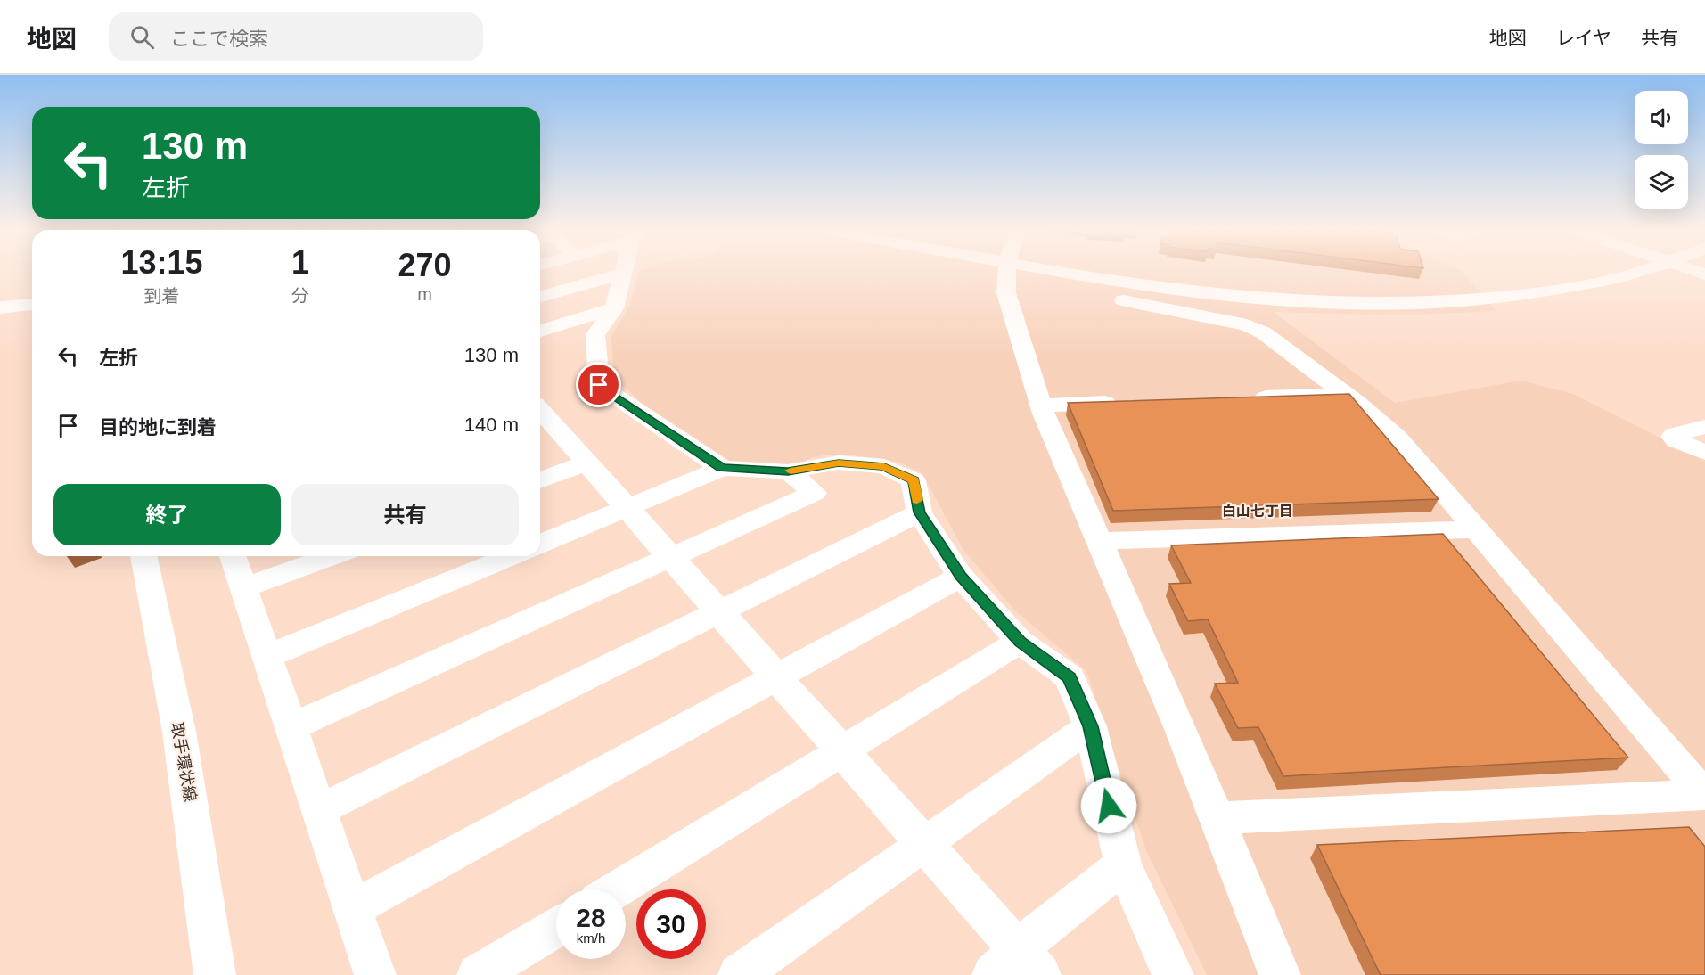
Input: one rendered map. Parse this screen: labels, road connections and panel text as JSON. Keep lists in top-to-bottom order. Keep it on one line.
{"streets":{"street":["取手環状線"]},"districts":["白山七丁目"],"page":{"header":"地図","search":"ここで検索","nav":["地図","レイヤ","共有"],"turn":["130 m","左折"],"eta":["13:15","到着","1","分","270","m"],"list":[{"name":"左折","value":"130 m"},{"name":"目的地に到着","value":"140 m"}],"buttons":["終了","共有"],"speed":"28 km/h","limit":"30"}}
